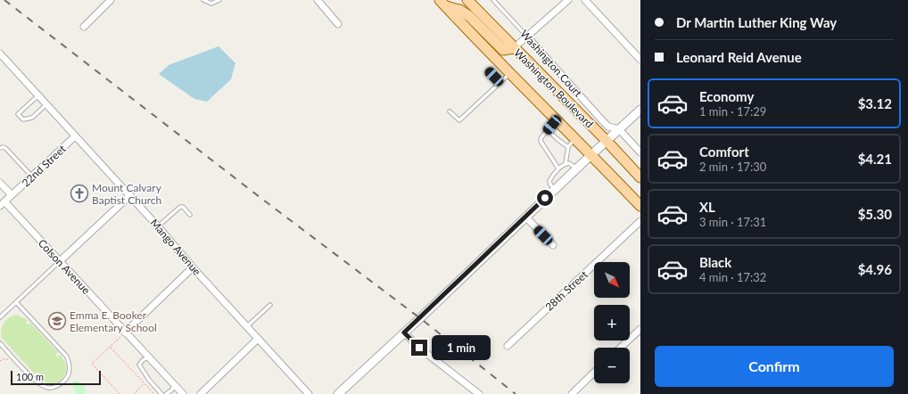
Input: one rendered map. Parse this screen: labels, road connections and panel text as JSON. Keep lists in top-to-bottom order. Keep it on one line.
{"streets":{"main road":["Washington Boulevard"],"street":["Washington Court","22nd Street","Mango Avenue","Colson Avenue","28th Street"]},"crossings":[["22nd Street","Mango Avenue"],["22nd Street","Colson Avenue"]],"places":{"church":["Mount Calvary Baptist Church"],"school or university":["Emma E. Booker Elementary School"]},"scale_bar":"100 m","north":"bottom right","page":{"banner":["Dr Martin Luther King Way","Leonard Reid Avenue"],"list":[{"name":"Economy","note":"1 min · 17:29","value":"$3.12"},{"name":"Comfort","note":"2 min · 17:30","value":"$4.21"},{"name":"XL","note":"3 min · 17:31","value":"$5.30"},{"name":"Black","note":"4 min · 17:32","value":"$4.96"}],"map_buttons":["+","−"],"bubble":"1 min","buttons":"Confirm","scale":"100 m"}}
